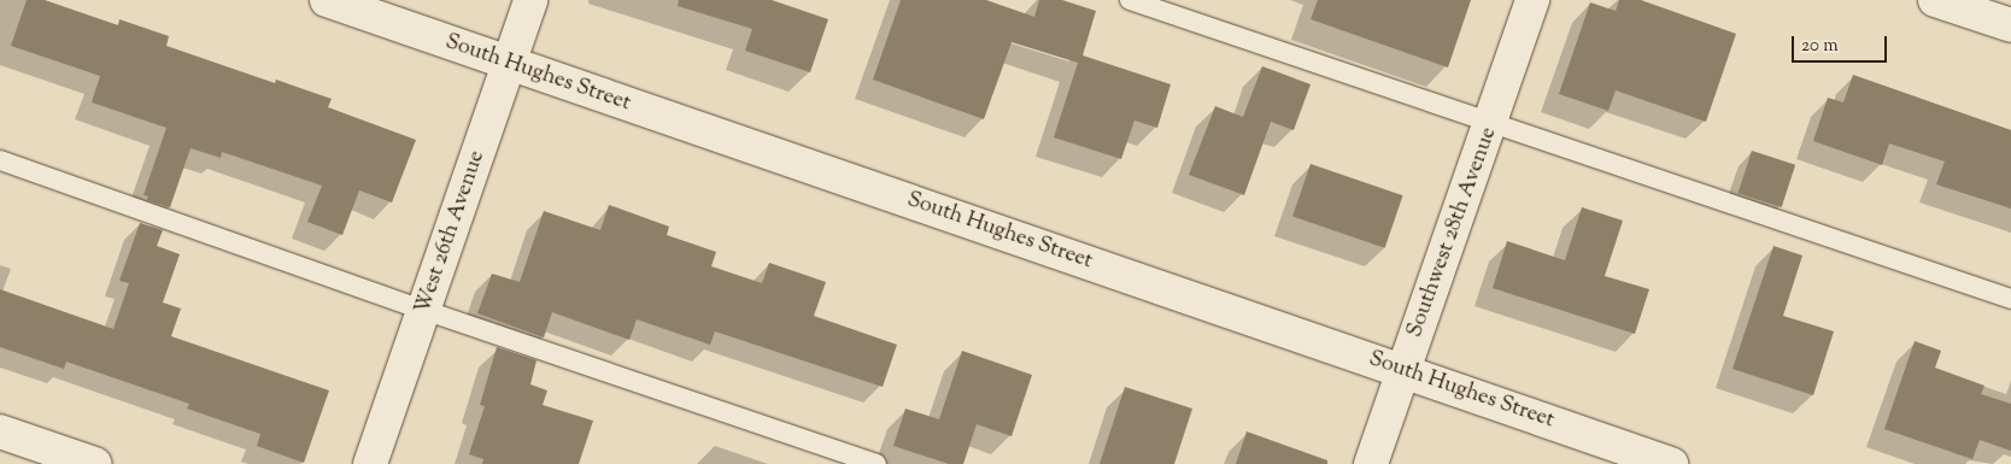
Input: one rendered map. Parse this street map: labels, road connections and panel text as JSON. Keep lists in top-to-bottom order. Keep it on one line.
{"streets":{"street":["South Hughes Street","West 26th Avenue","Southwest 28th Avenue"]},"crossings":[["South Hughes Street","West 26th Avenue"],["South Hughes Street","Southwest 28th Avenue"]],"scale_bar":"20 m"}
